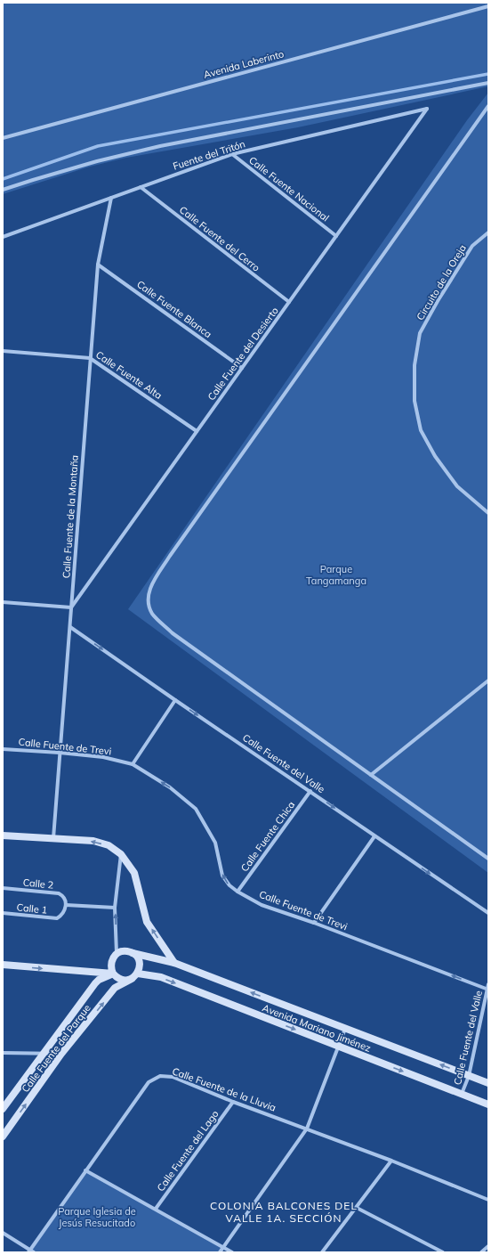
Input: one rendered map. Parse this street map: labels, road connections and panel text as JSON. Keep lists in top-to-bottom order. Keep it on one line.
{"streets":{"street":["Avenida Laberinto","Fuente del Tritón","Calle Fuente Nacional","Calle Fuente del Cerro","Circuito de la Oreja","Calle Fuente Blanca","Calle Fuente del Desierto","Calle Fuente Alta","Calle Fuente de la Montaña","Calle Fuente de Trevi","Calle Fuente del Valle","Calle Fuente Chica","Calle 2","Calle 1","Avenida Mariano Jiménez","Calle Fuente del Parque","Calle Fuente de la Lluvia","Calle Fuente del Lago"]},"crossings":[["Fuente del Tritón","Calle Fuente Nacional"],["Fuente del Tritón","Calle Fuente del Cerro"],["Fuente del Tritón","Calle Fuente del Desierto"],["Fuente del Tritón","Calle Fuente de la Montaña"],["Calle Fuente Nacional","Calle Fuente del Desierto"],["Calle Fuente del Cerro","Calle Fuente del Desierto"],["Calle Fuente Blanca","Calle Fuente del Desierto"],["Calle Fuente Blanca","Calle Fuente de la Montaña"],["Calle Fuente del Desierto","Calle Fuente Alta"],["Calle Fuente del Desierto","Calle Fuente de la Montaña"],["Calle Fuente Alta","Calle Fuente de la Montaña"],["Calle Fuente de la Montaña","Calle Fuente de Trevi"],["Calle Fuente de la Montaña","Calle Fuente del Valle"],["Calle Fuente de Trevi","Calle Fuente del Valle"],["Calle Fuente de Trevi","Calle Fuente Chica"],["Calle Fuente del Valle","Calle Fuente Chica"],["Calle Fuente del Valle","Avenida Mariano Jiménez"],["Calle 2","Calle 1"],["Avenida Mariano Jiménez","Calle Fuente del Parque"],["Calle Fuente de la Lluvia","Calle Fuente del Lago"]],"one_way":["Calle Fuente de Trevi","Calle Fuente del Valle"],"districts":["COLONIA BALCONES DEL VALLE 1A. SECCIÓN"],"parks":["Parque Tangamanga","Parque Iglesia de Jesús Resucitado"]}
